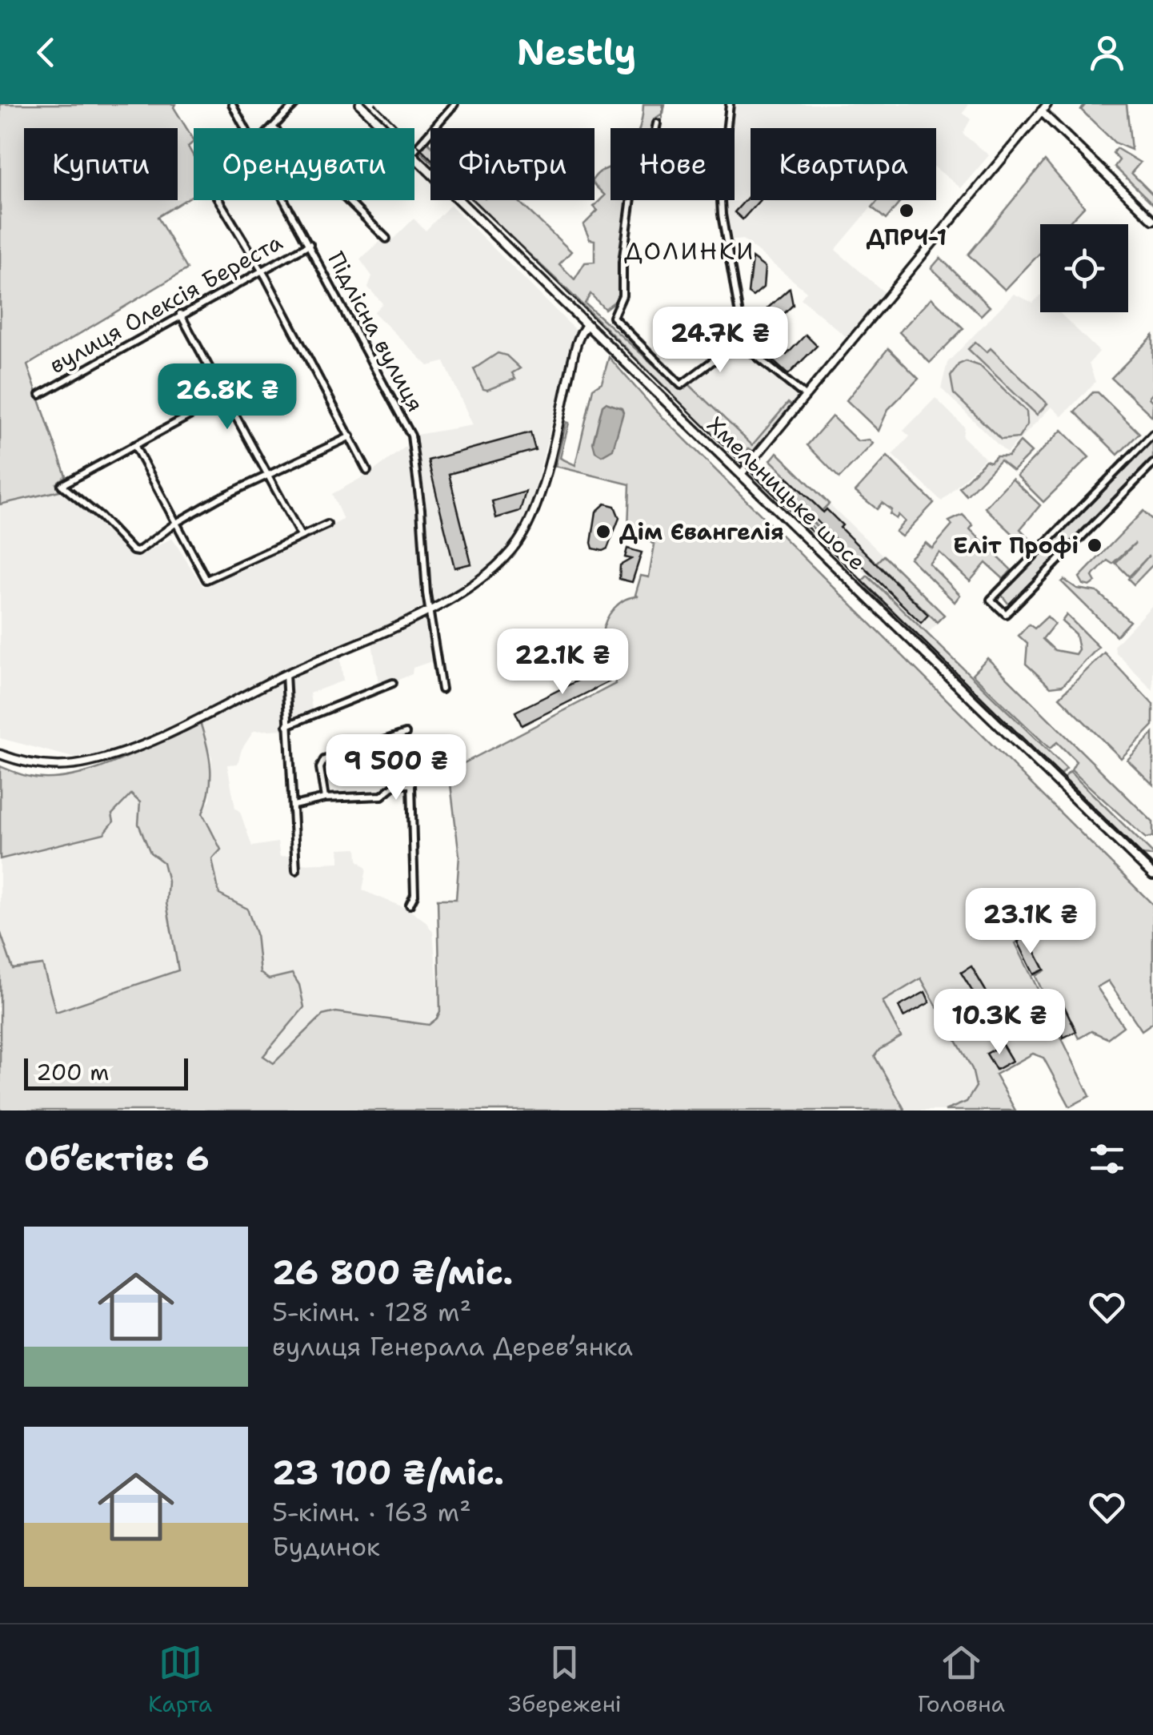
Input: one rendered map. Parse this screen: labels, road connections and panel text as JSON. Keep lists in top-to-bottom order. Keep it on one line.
{"streets":{"main road":["Хмельницьке шосе"],"street":["вулиця Олексія Береста","Підлісна вулиця"]},"crossings":[["вулиця Олексія Береста","Підлісна вулиця"]],"districts":["ДОЛИНКИ"],"places":["ДПРЧ-1","Дім Євангелія","Еліт Профі"],"scale_bar":"200 m","page":{"header":"Nestly","chip":["Купити","Орендувати","Фільтри","Нове","Квартира"],"price":["24.7K ₴","26.8K ₴","22.1K ₴","9 500 ₴","23.1K ₴","10.3K ₴"],"scale":"200 m","heading":"Об’єктів: 6","list":[{"name":"26 800 ₴/міс.","note":"5-кімн. · 128 m² · вулиця Генерала Деревʼянка"},{"name":"23 100 ₴/міс.","note":"5-кімн. · 163 m² · Будинок"}],"tabs":["Карта","Збережені","Головна"]}}
